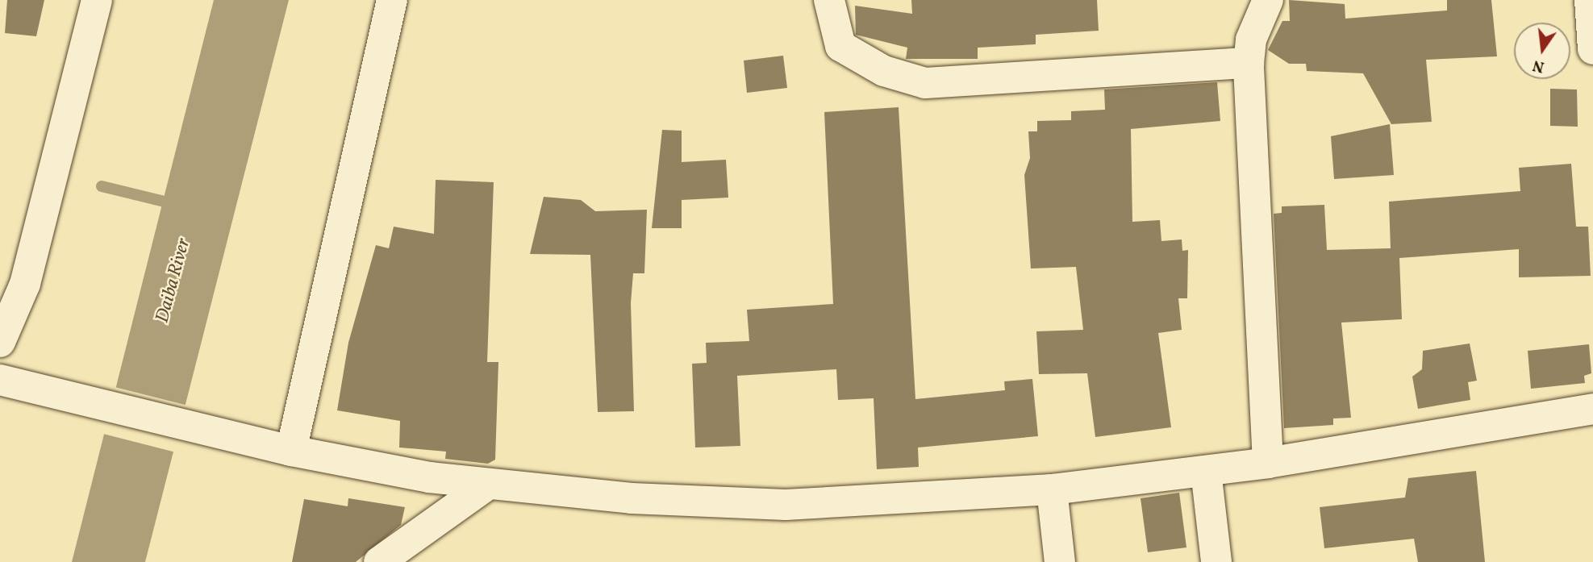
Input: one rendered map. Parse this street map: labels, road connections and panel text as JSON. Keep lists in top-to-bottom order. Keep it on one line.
{"water":["Daiba River"],"north":"bottom"}
